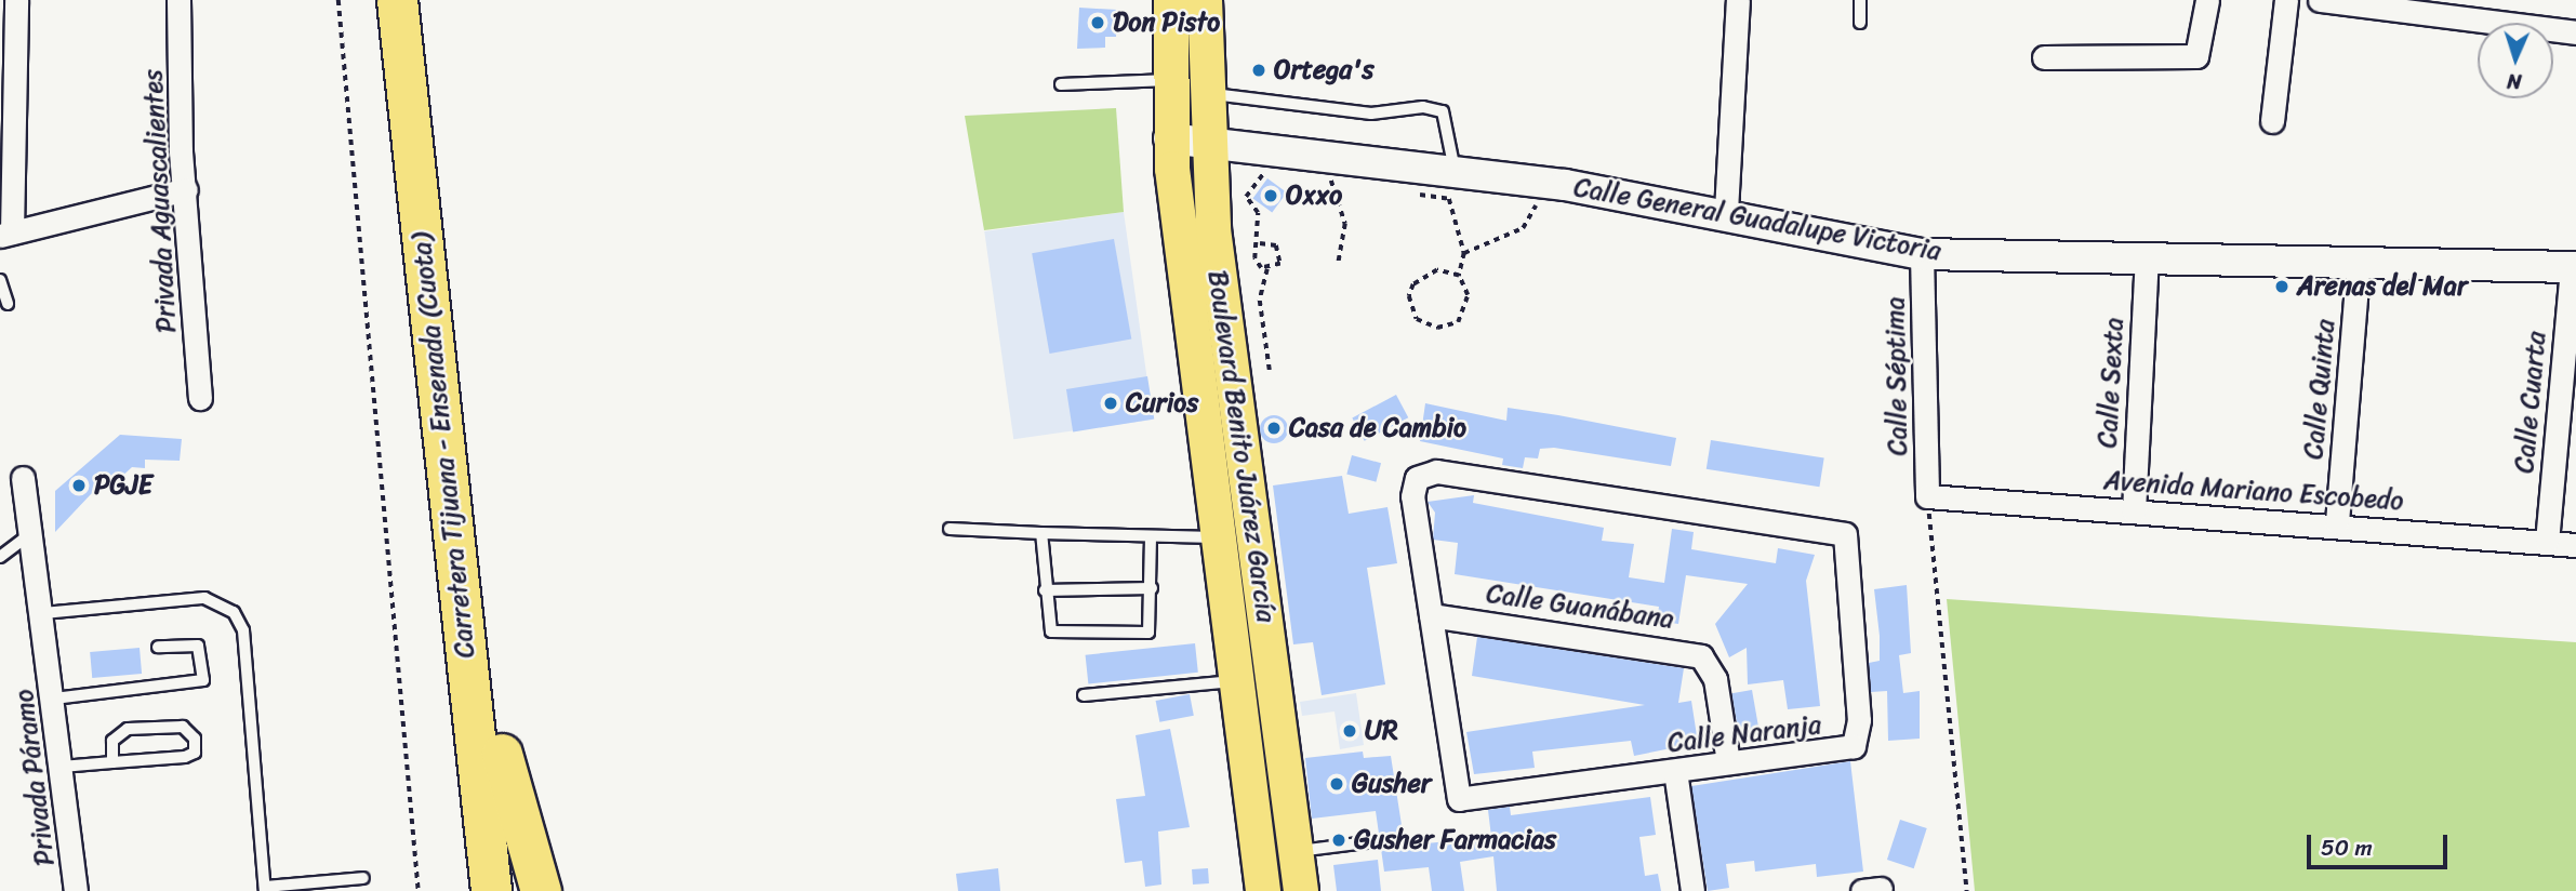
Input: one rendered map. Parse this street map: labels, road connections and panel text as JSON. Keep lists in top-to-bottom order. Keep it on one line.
{"streets":{"highway":["Carretera Tijuana - Ensenada (Cuota)"],"main road":["Boulevard Benito Juárez García"],"street":["Privada Aguascalientes","Calle General Guadalupe Victoria","Calle Séptima","Calle Sexta","Calle Quinta","Calle Cuarta","Avenida Mariano Escobedo","Calle Guanábana","Calle Naranja","Privada Páramo"]},"crossings":[["Calle General Guadalupe Victoria","Calle Séptima"],["Calle General Guadalupe Victoria","Calle Sexta"],["Calle General Guadalupe Victoria","Calle Quinta"],["Calle General Guadalupe Victoria","Calle Cuarta"],["Calle General Guadalupe Victoria","Boulevard Benito Juárez García"],["Calle Séptima","Avenida Mariano Escobedo"],["Calle Sexta","Avenida Mariano Escobedo"],["Calle Quinta","Avenida Mariano Escobedo"],["Calle Cuarta","Avenida Mariano Escobedo"],["Calle Guanábana","Calle Naranja"]],"places":["Don Pisto","Ortega's","Oxxo","Arenas del Mar","Curios","Casa de Cambio","PGJE","UR","Gusher","Gusher Farmacias"],"scale_bar":"50 m","north":"bottom"}
